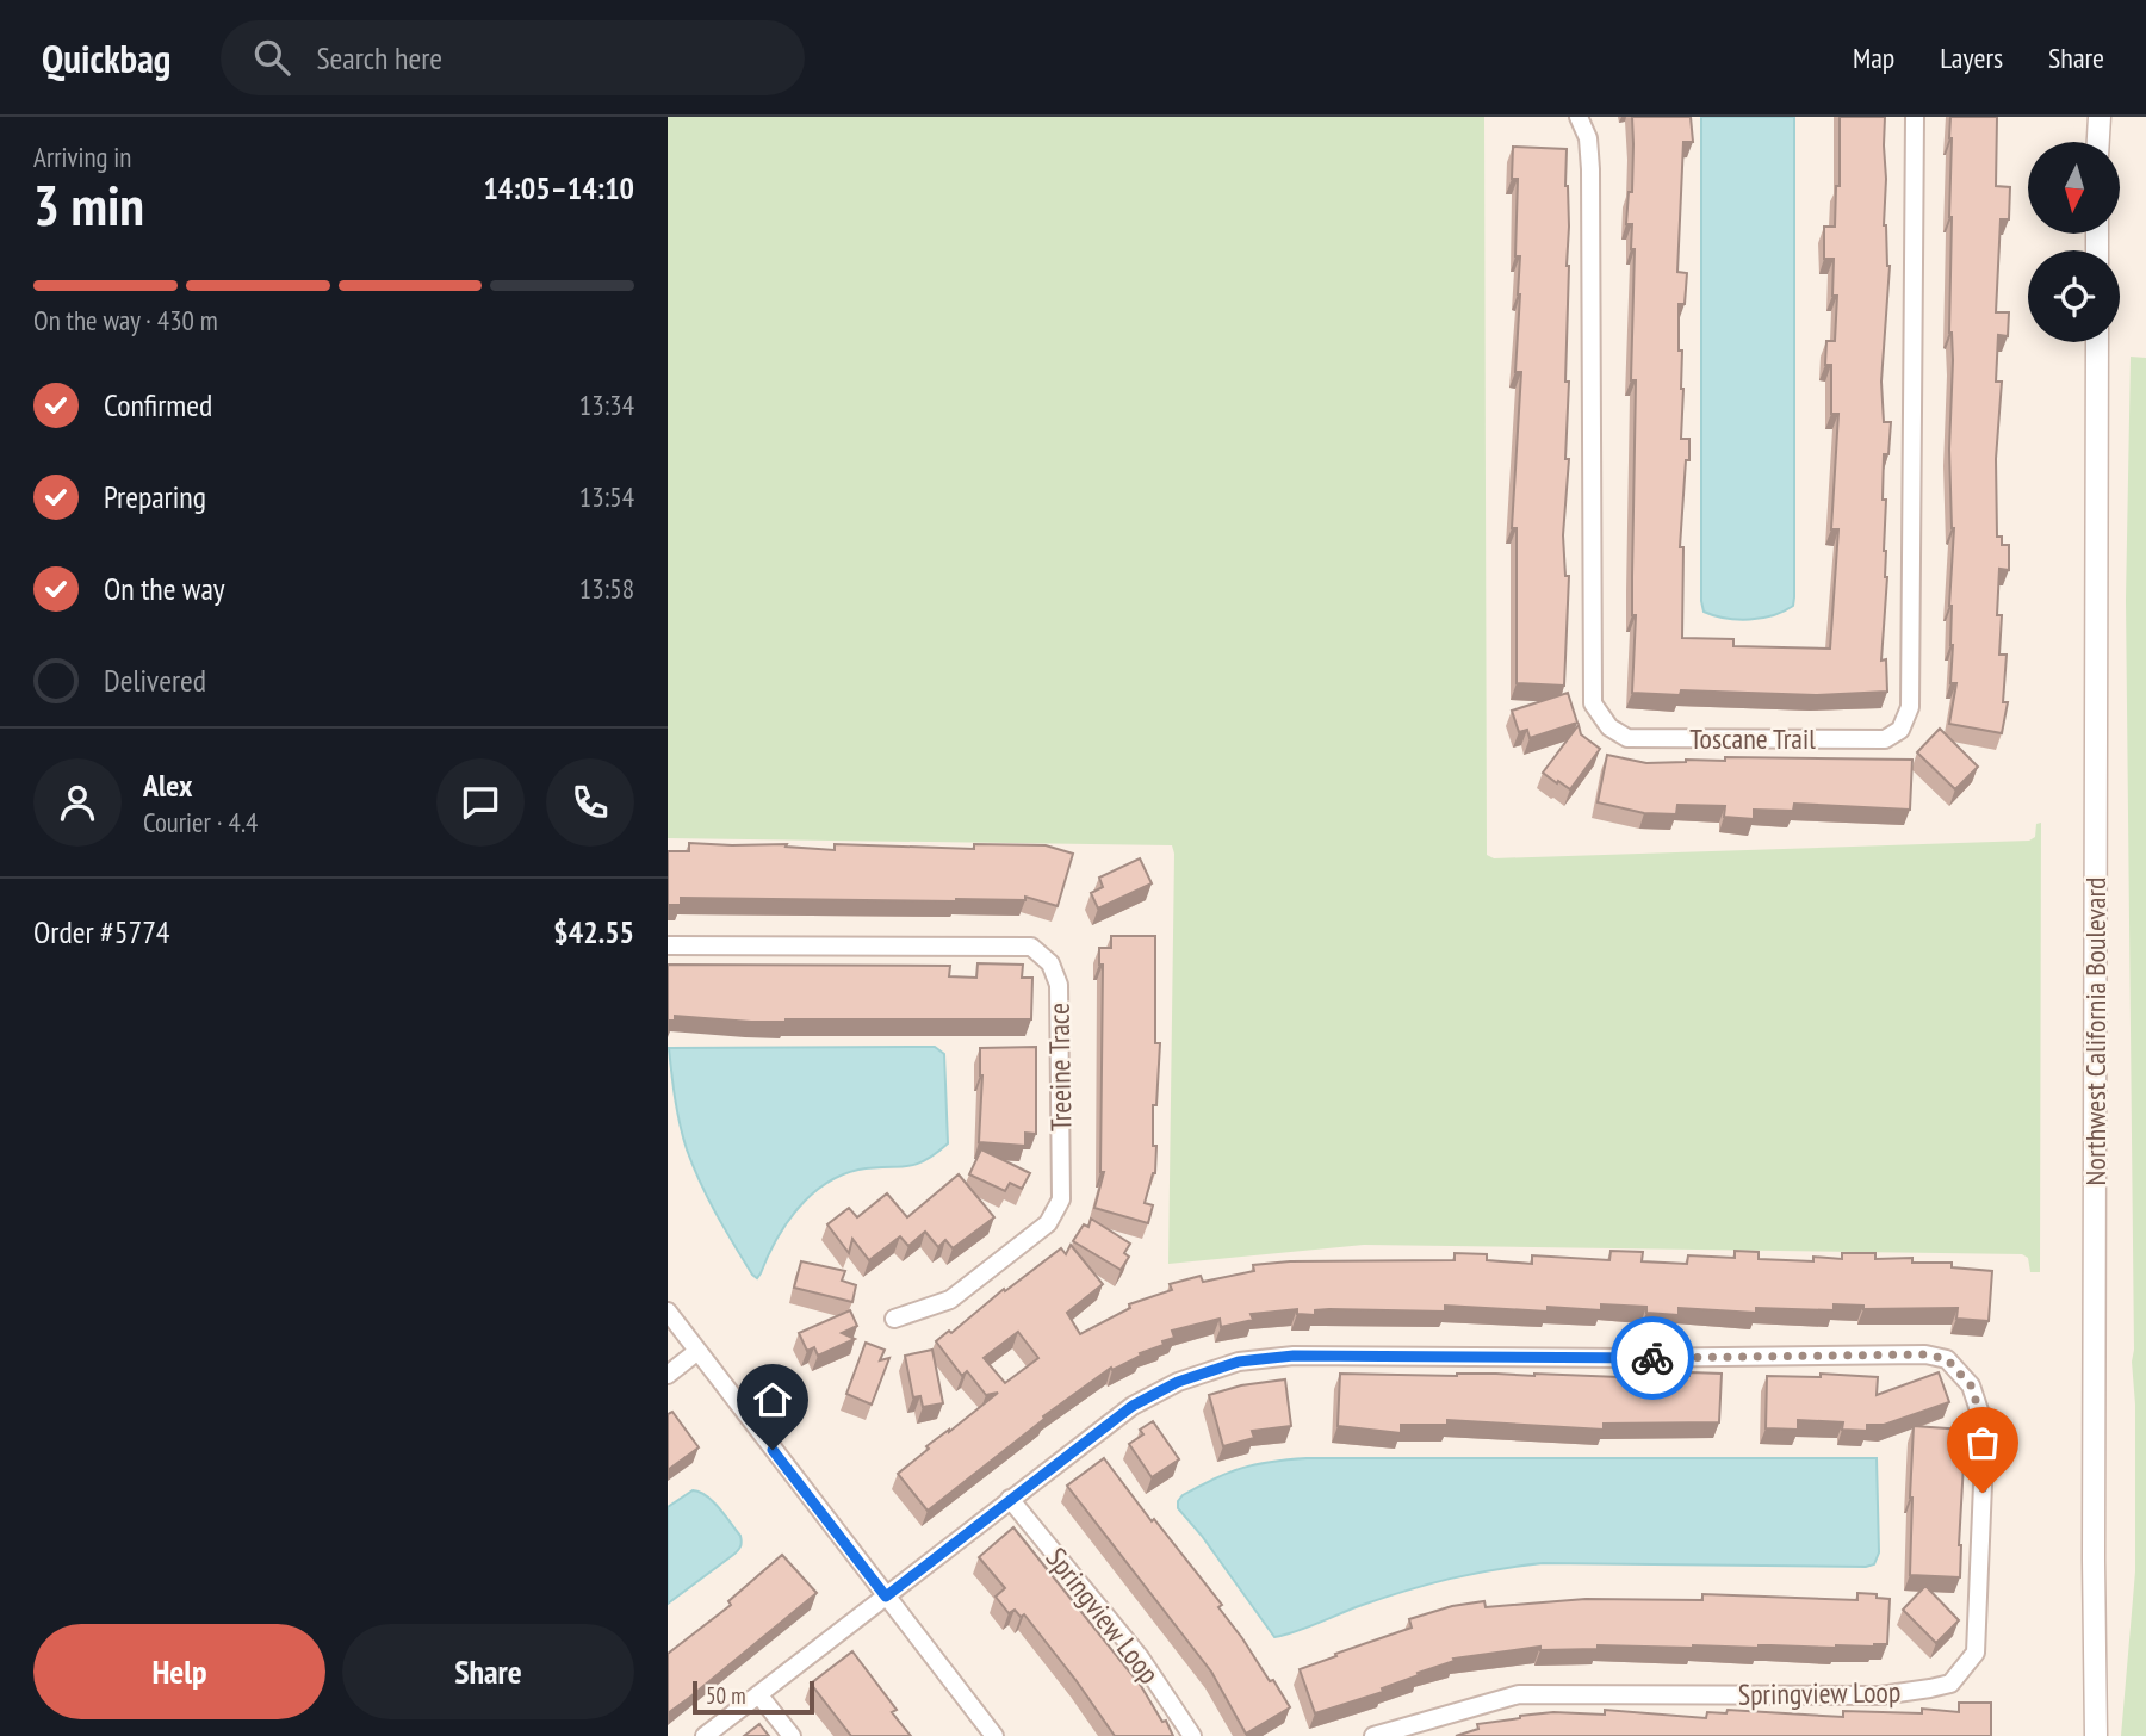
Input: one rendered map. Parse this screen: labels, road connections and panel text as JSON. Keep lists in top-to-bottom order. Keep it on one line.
{"streets":{"street":["Toscane Trail","Northwest California Boulevard","Treeine Trace","Springview Loop"]},"scale_bar":"50 m","north":"bottom","page":{"header":"Quickbag","search":"Search here","nav":["Map","Layers","Share"],"heading":["3 min","Arriving in","14:05–14:10"],"panel":["Alex","Courier · 4.4","Order #5774","$42.55"],"bar":"On the way · 430 m","list":[["Confirmed","13:34"],["Preparing","13:54"],["On the way","13:58"],"Delivered"],"buttons":["Help","Share"],"scale":"50 m"}}
